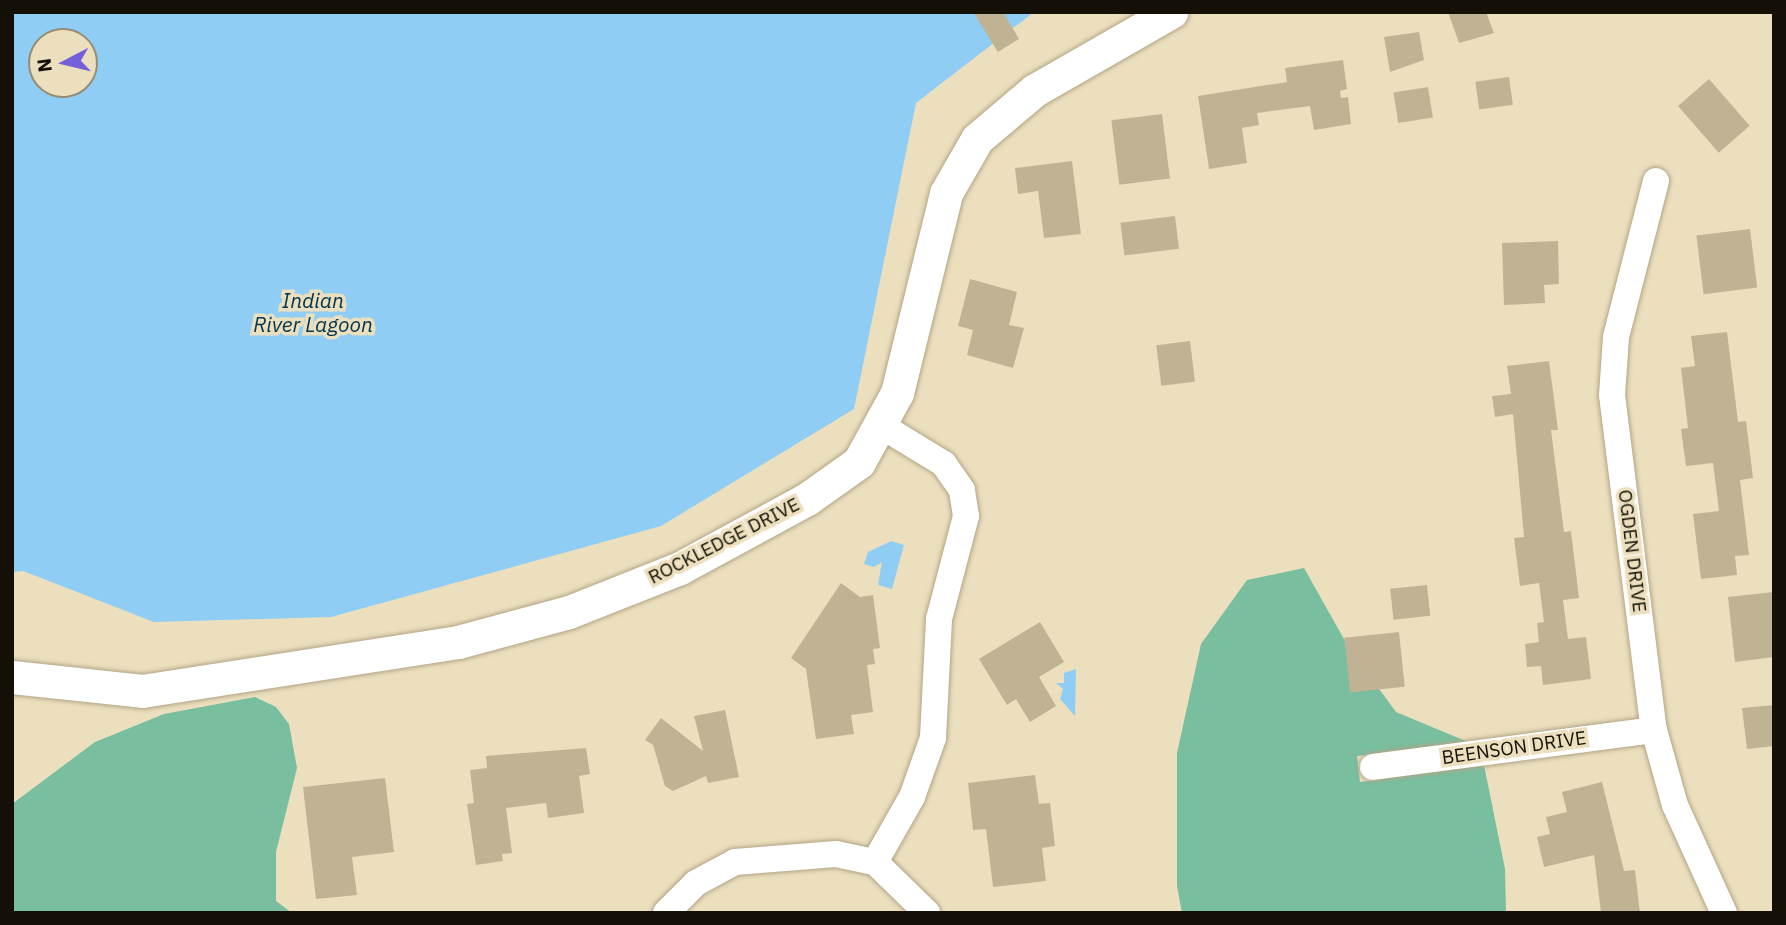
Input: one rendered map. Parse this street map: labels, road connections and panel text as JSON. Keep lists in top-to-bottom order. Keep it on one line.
{"streets":{"street":["ROCKLEDGE DRIVE","OGDEN DRIVE","BEENSON DRIVE"]},"crossings":[["OGDEN DRIVE","BEENSON DRIVE"]],"water":["Indian River Lagoon"],"north":"left"}
